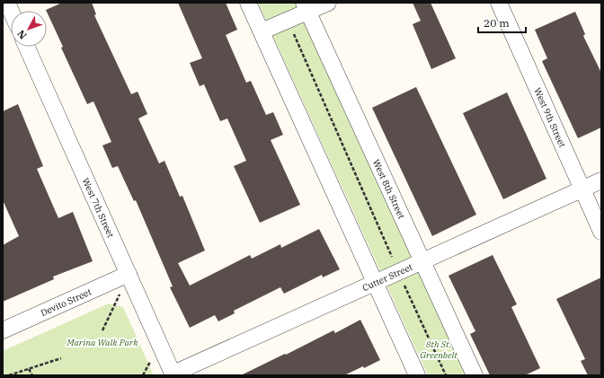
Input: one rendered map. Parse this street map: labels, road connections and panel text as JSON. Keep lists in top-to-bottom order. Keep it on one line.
{"streets":{"street":["West 9th Street","West 8th Street","West 7th Street","Cutter Street","Devito Street"]},"crossings":[["West 9th Street","Cutter Street"],["West 8th Street","Cutter Street"],["West 7th Street","Cutter Street"],["West 7th Street","Devito Street"]],"parks":["Marina Walk Park","8th St. Greenbelt"],"scale_bar":"20 m","north":"bottom left"}
